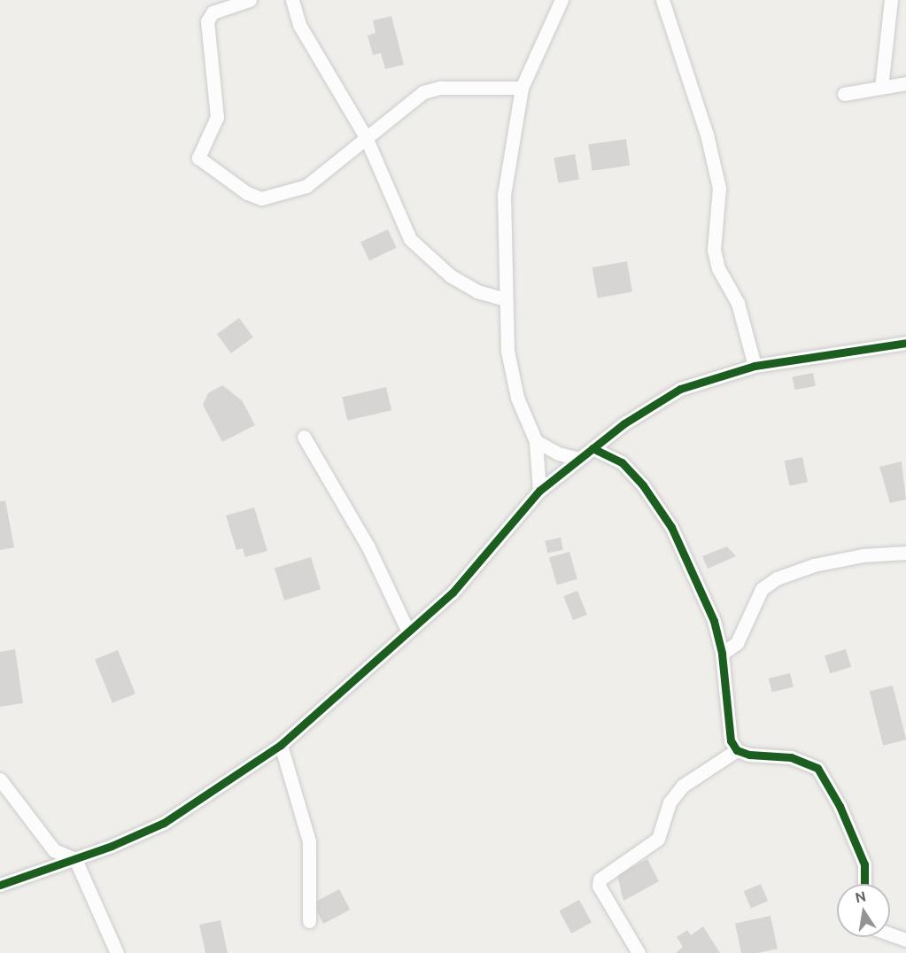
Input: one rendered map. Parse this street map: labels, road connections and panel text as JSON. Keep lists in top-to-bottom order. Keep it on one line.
{"north":"top"}
